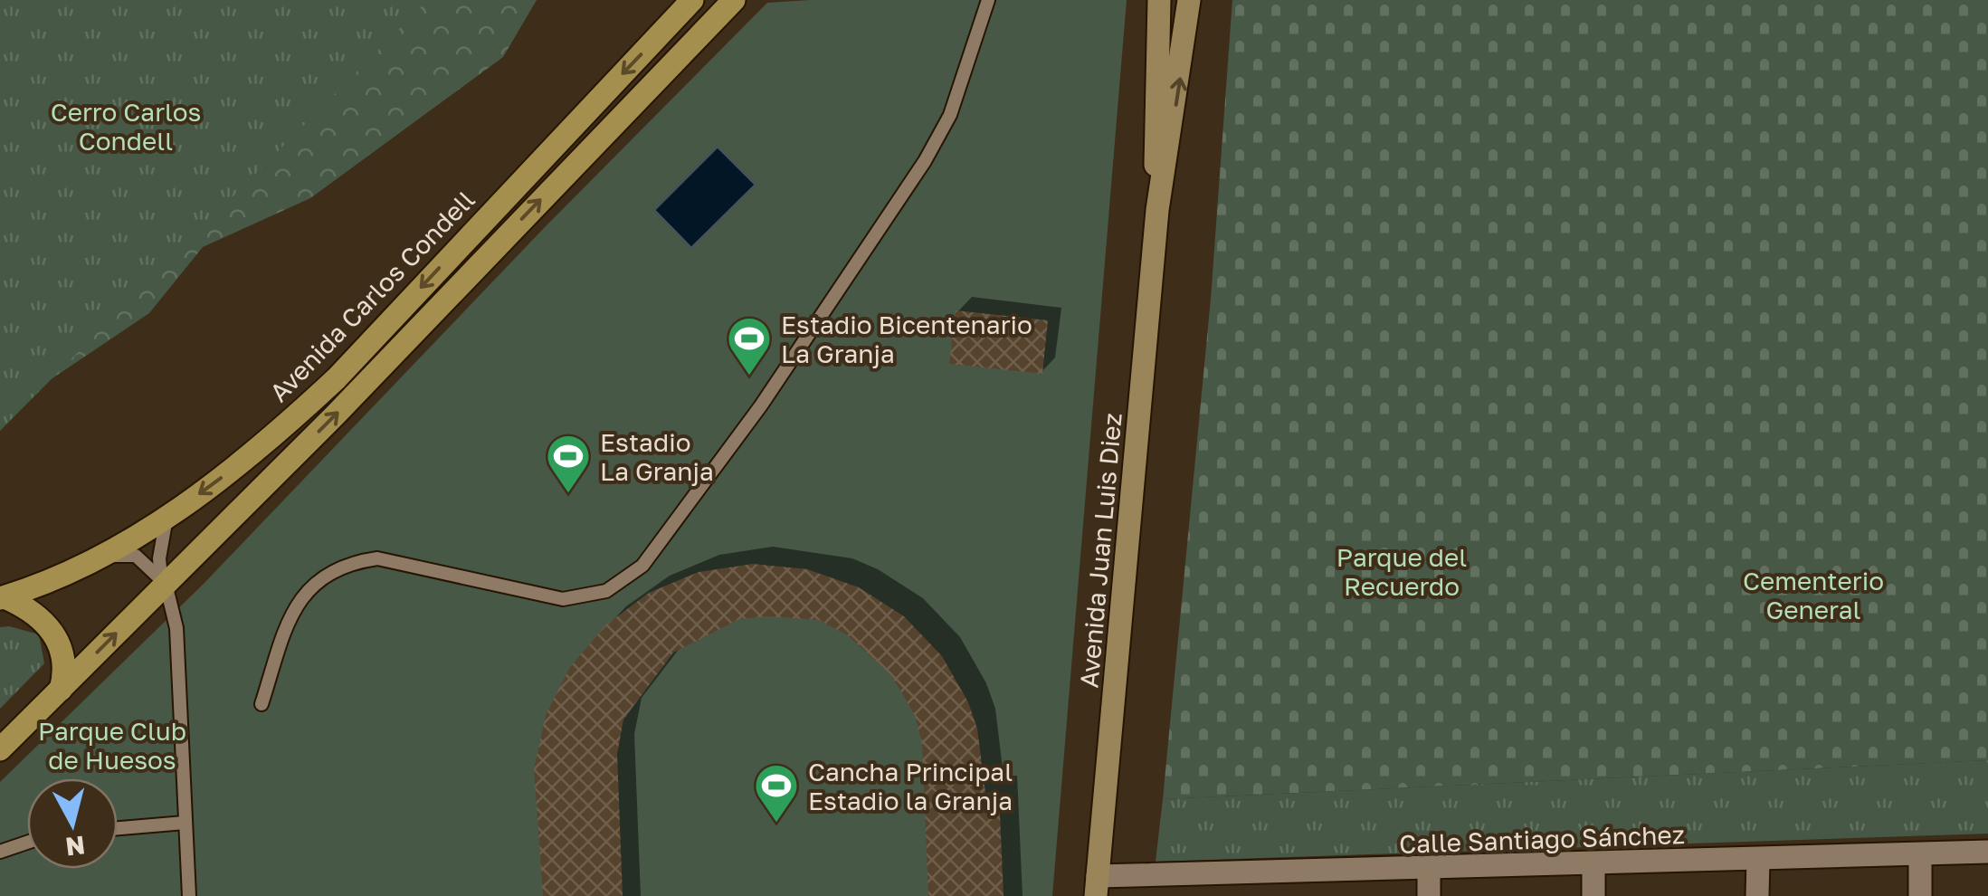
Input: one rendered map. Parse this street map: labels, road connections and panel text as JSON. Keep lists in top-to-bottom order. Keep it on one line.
{"streets":{"main road":["Avenida Carlos Condell","Avenida Juan Luis Diez"],"street":["Calle Santiago Sánchez"]},"crossings":[["Avenida Juan Luis Diez","Calle Santiago Sánchez"]],"parks":["Cerro Carlos Condell","Parque del Recuerdo","Cementerio General","Parque Club de Huesos"],"places":{"sports":["Estadio Bicentenario La Granja","Estadio La Granja","Cancha Principal Estadio la Granja"]},"north":"bottom"}
